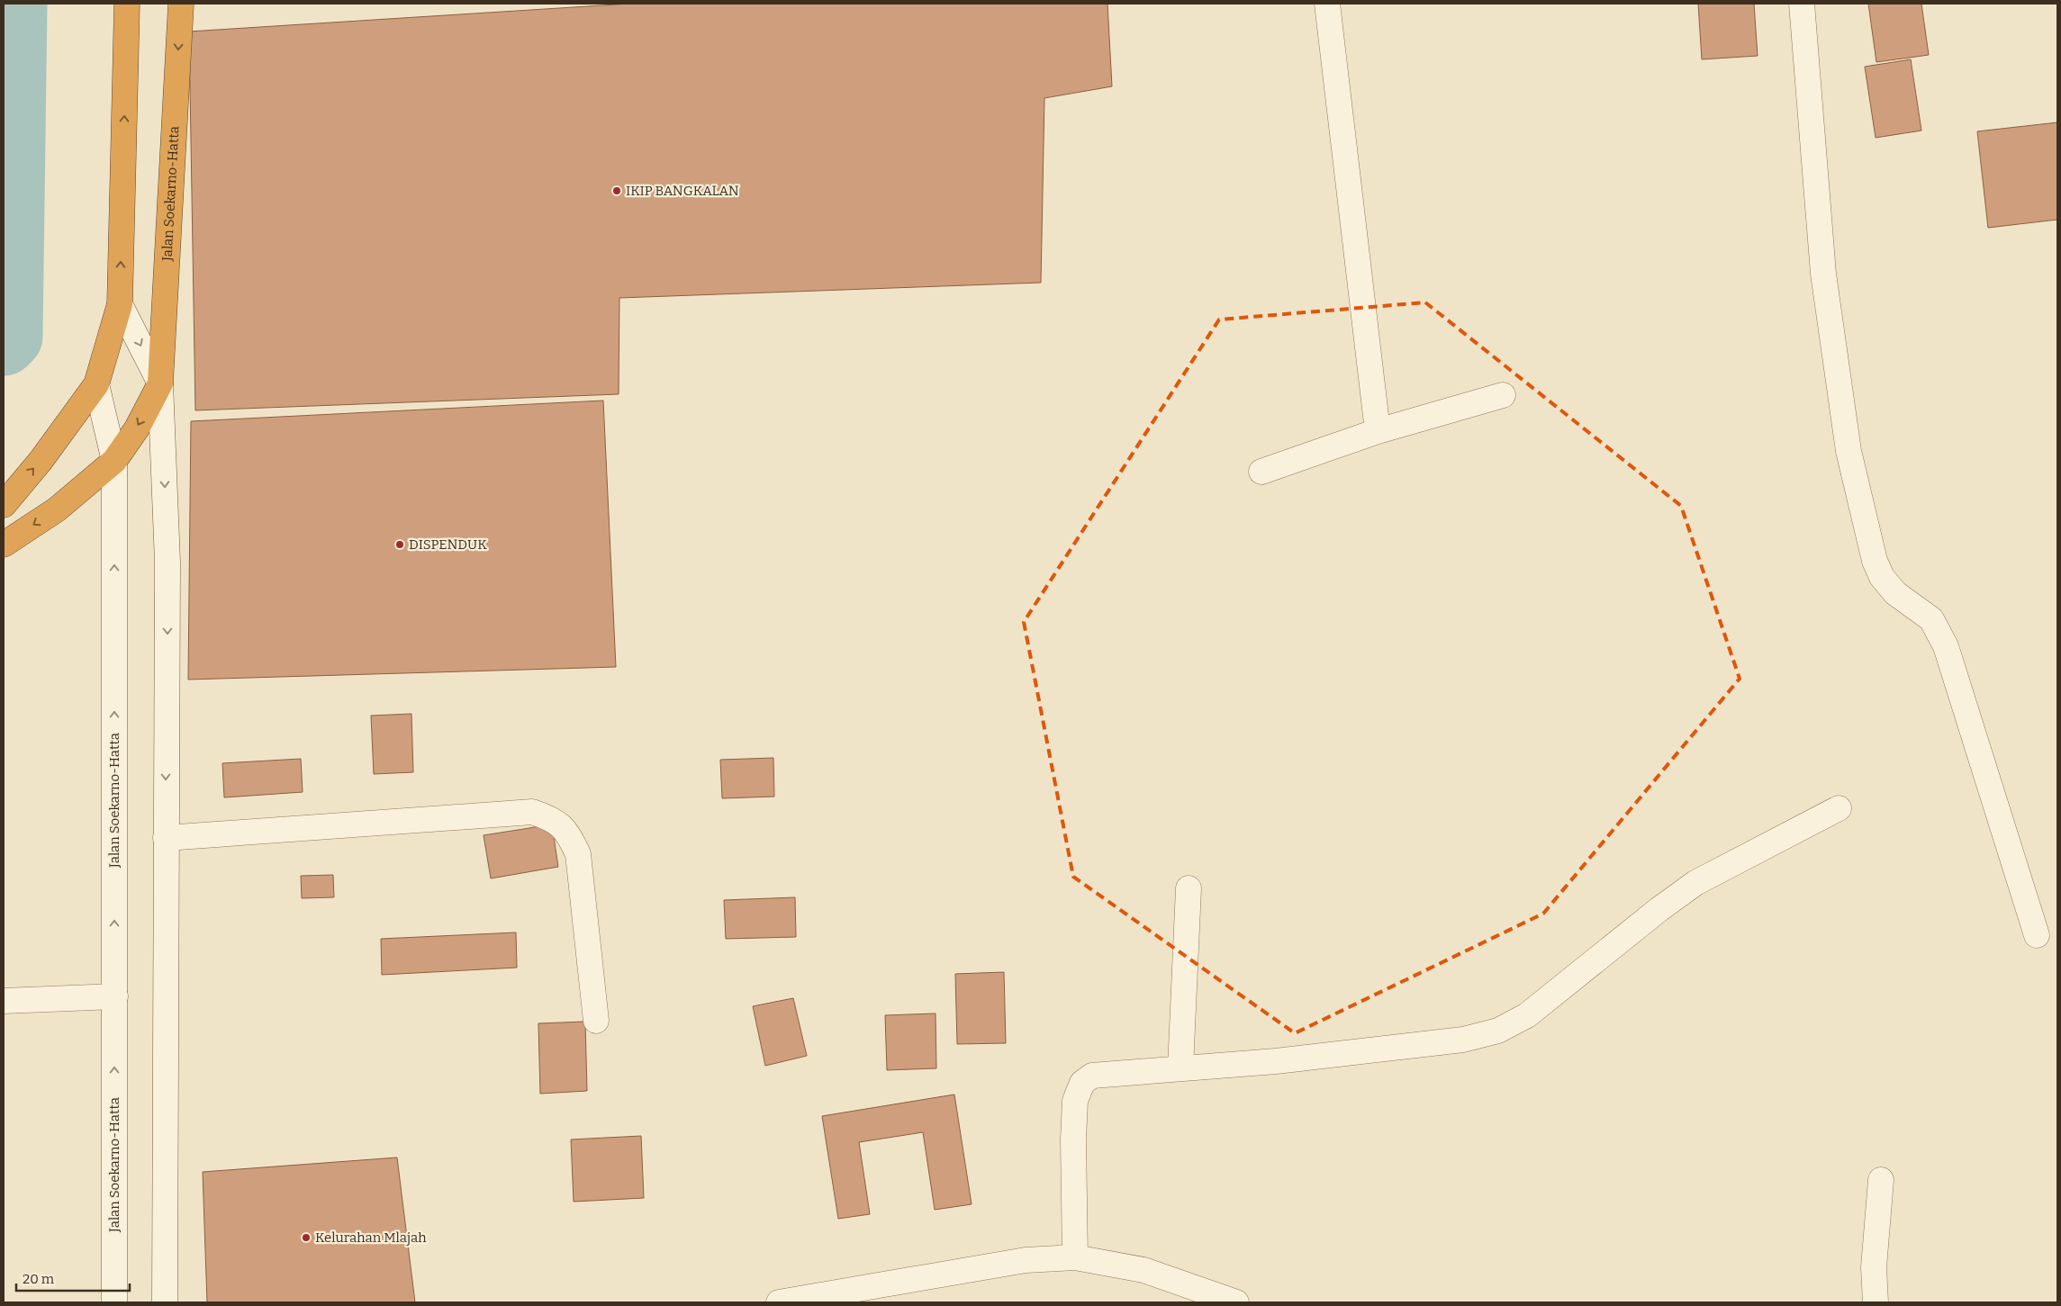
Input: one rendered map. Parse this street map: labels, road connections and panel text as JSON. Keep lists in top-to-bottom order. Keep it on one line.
{"streets":{"highway":["Jalan Soekarno-Hatta"]},"places":["IKIP BANGKALAN","DISPENDUK","Kelurahan Mlajah"],"scale_bar":"20 m"}
